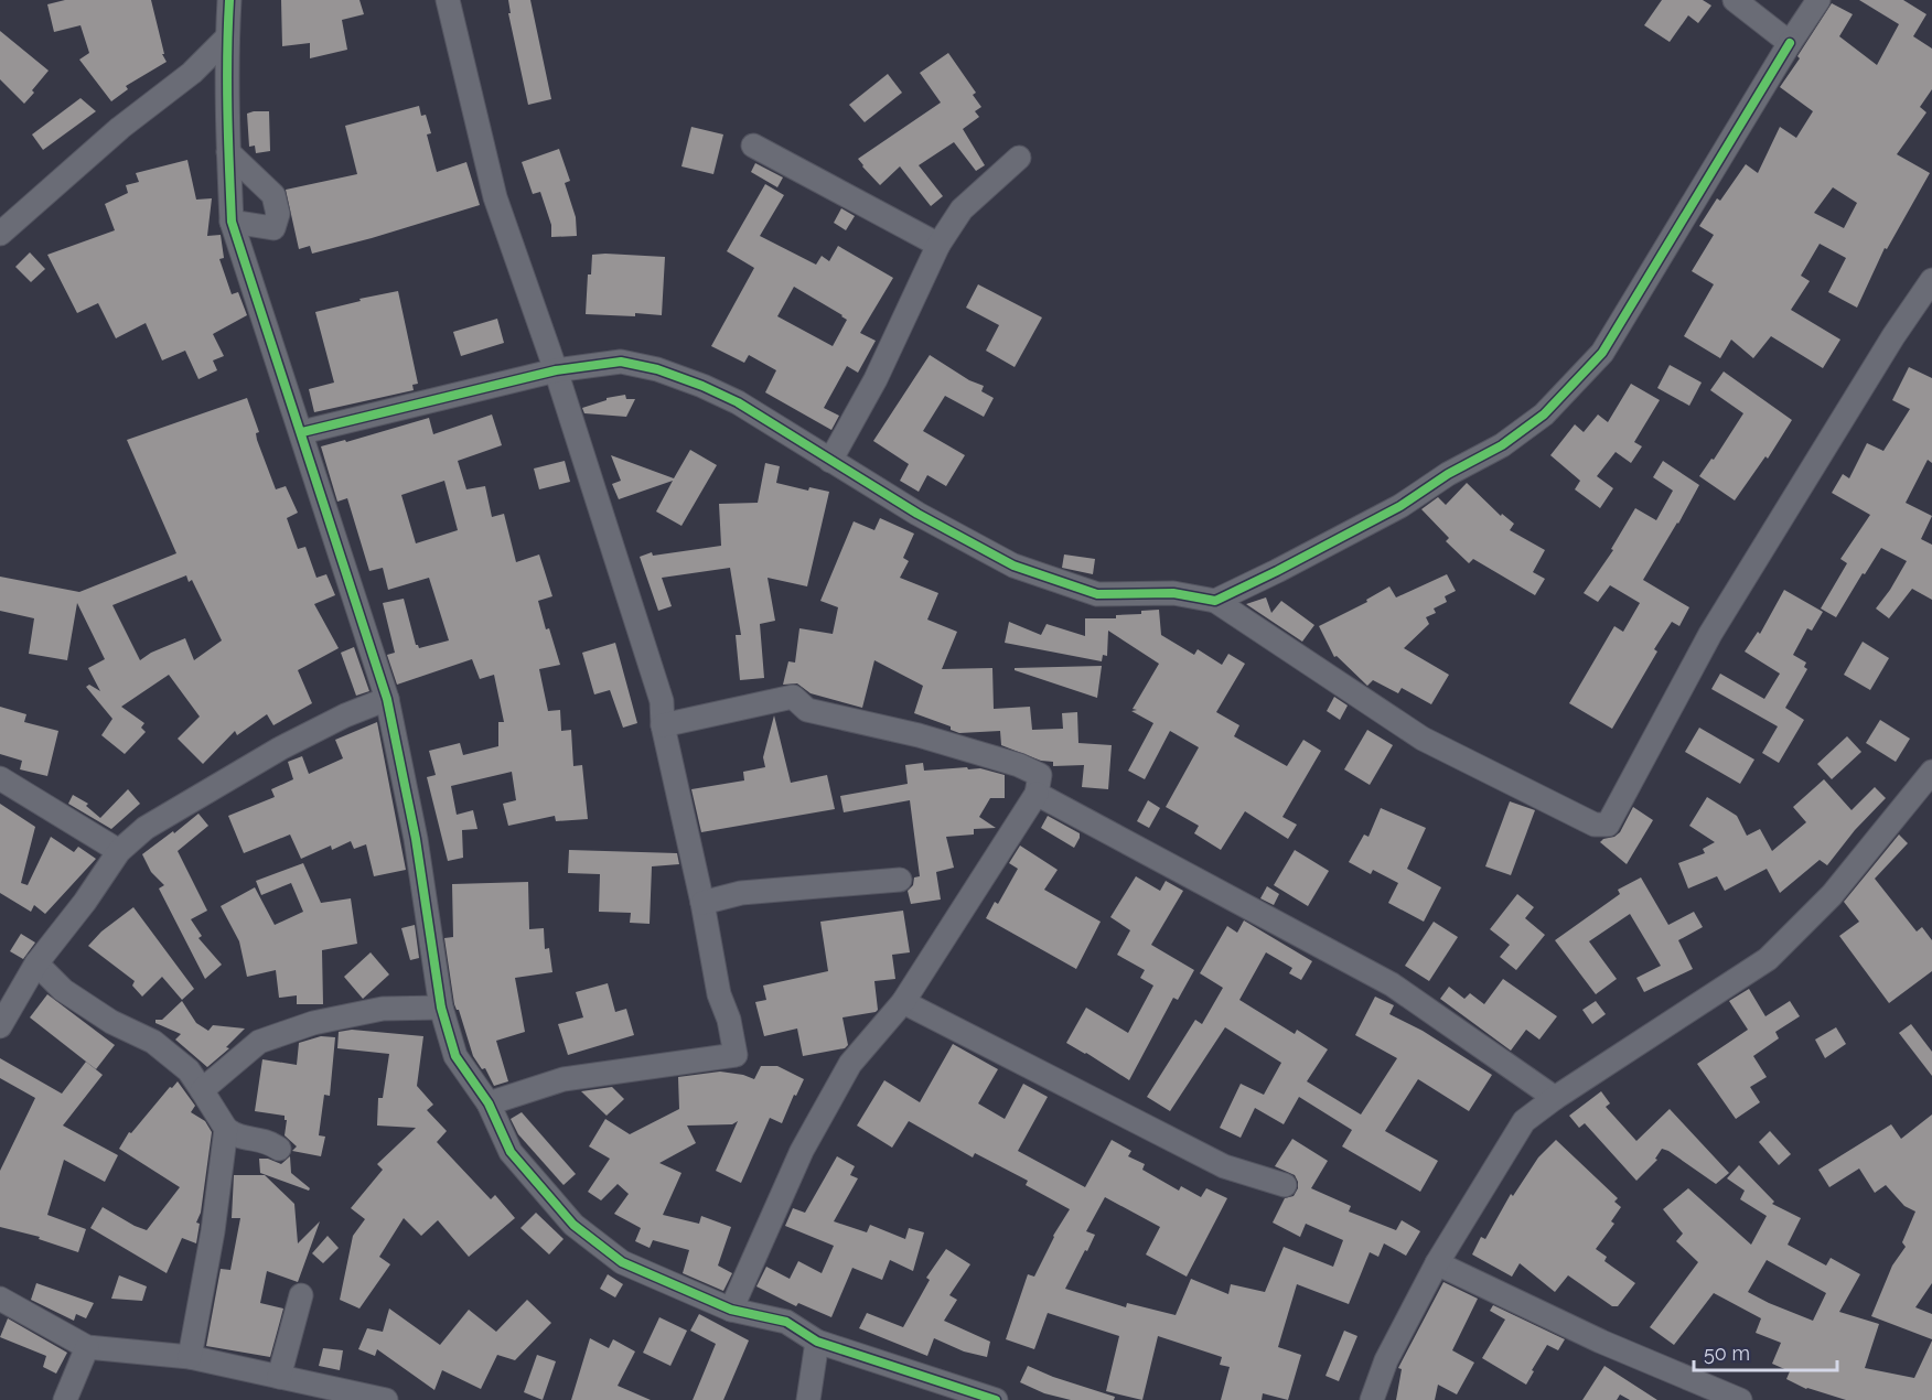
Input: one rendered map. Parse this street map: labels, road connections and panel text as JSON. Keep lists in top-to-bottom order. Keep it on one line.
{"scale_bar":"50 m"}
